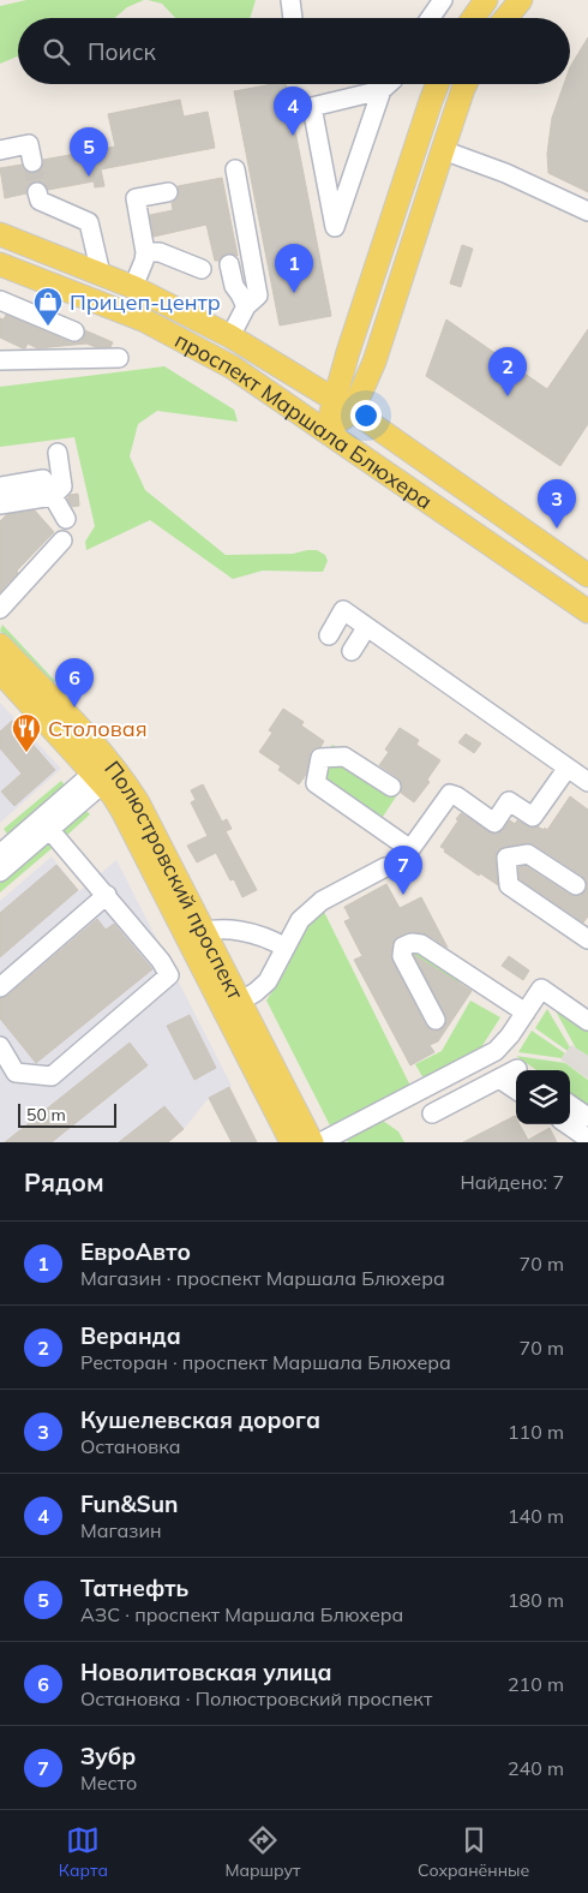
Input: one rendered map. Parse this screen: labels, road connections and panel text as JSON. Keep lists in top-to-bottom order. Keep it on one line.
{"streets":{"main road":["проспект Маршала Блюхера","Полюстровский проспект"]},"places":{"shop":["Прицеп-центр"],"restaurant":["Столовая"]},"scale_bar":"50 m","page":{"search":"Поиск","pins":["4","5","1","2","3","6","7"],"scale":"50 m","heading":["Рядом","Найдено: 7"],"list":[{"mark":"1","name":"ЕвроАвто","note":"Магазин · проспект Маршала Блюхера","value":"70 m"},{"mark":"2","name":"Веранда","note":"Ресторан · проспект Маршала Блюхера","value":"70 m"},{"mark":"3","name":"Кушелевская дорога","note":"Остановка","value":"110 m"},{"mark":"4","name":"Fun&Sun","note":"Магазин","value":"140 m"},{"mark":"5","name":"Татнефть","note":"АЗС · проспект Маршала Блюхера","value":"180 m"},{"mark":"6","name":"Новолитовская улица","note":"Остановка · Полюстровский проспект","value":"210 m"},{"mark":"7","name":"Зубр","note":"Место","value":"240 m"}],"nav":["Карта","Маршрут","Сохранённые"]}}
